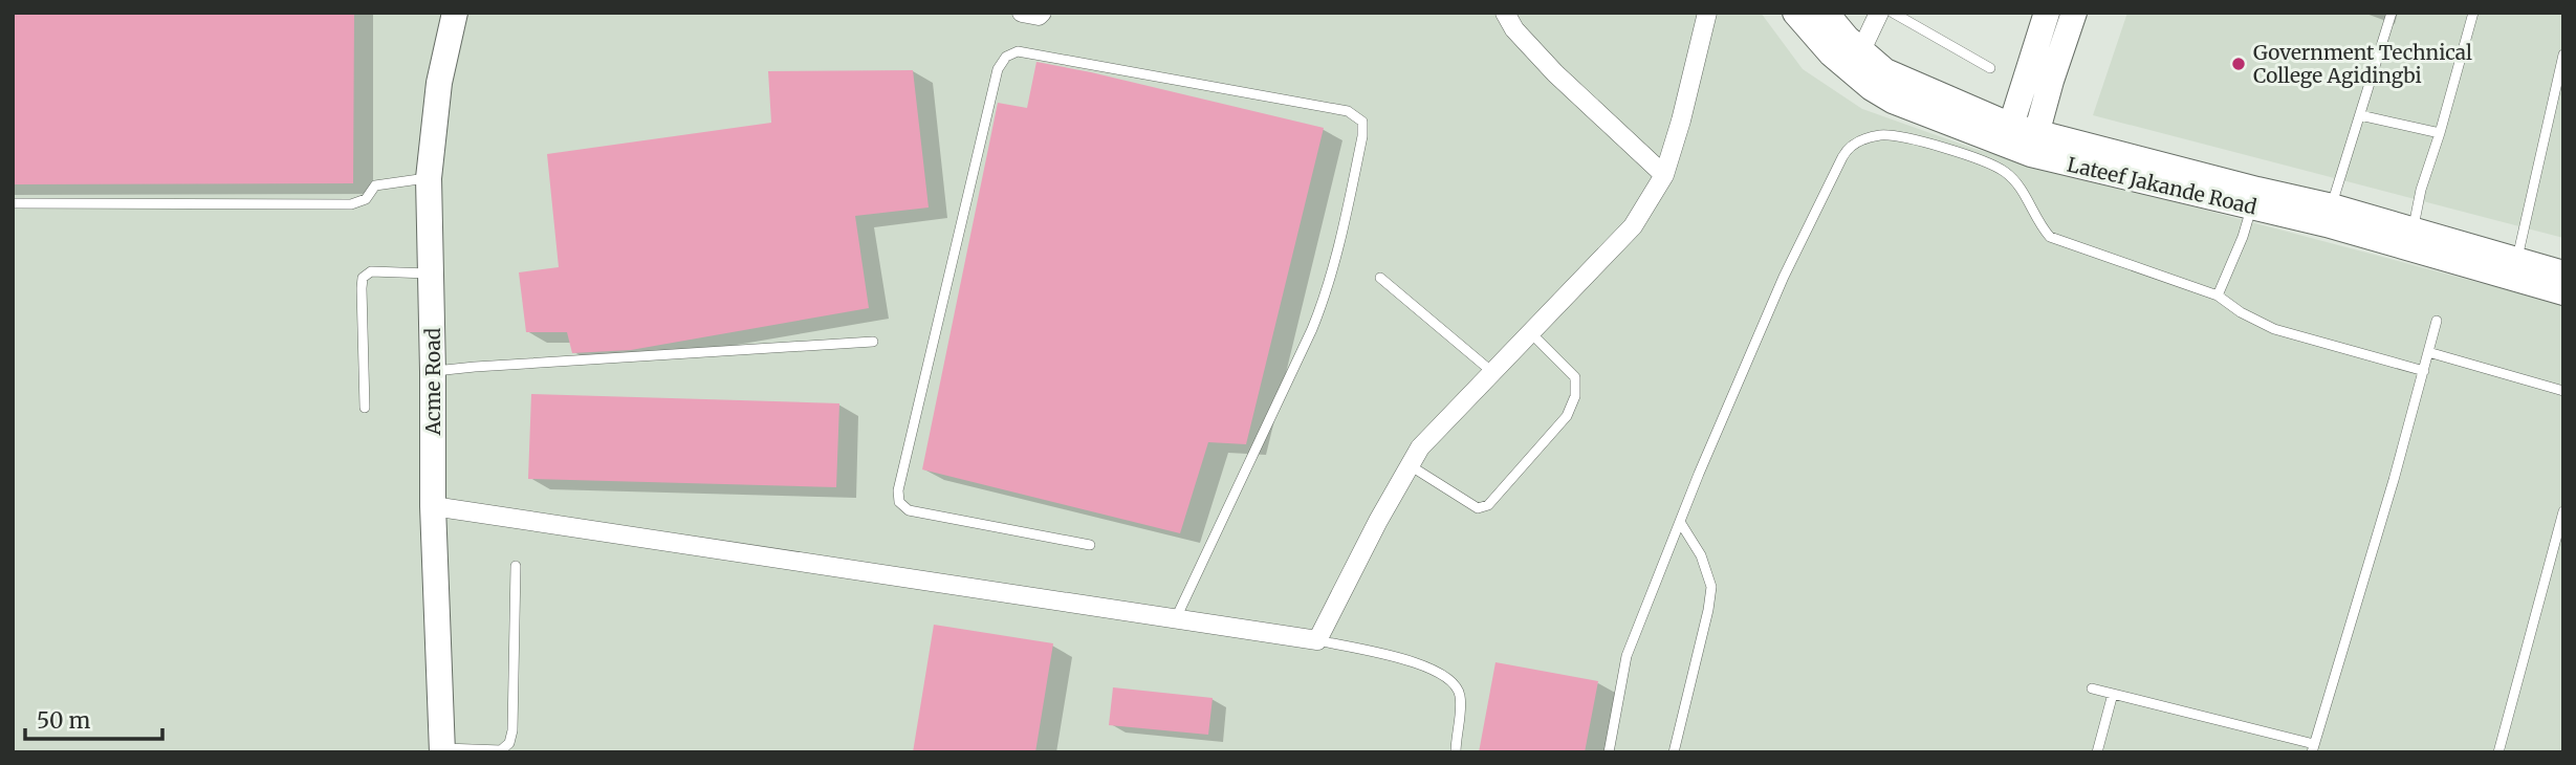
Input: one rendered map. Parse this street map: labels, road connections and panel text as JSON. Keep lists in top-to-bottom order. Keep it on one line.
{"streets":{"main road":["Lateef Jakande Road","Acme Road"]},"places":["Government Technical College Agidingbi"],"scale_bar":"50 m"}
